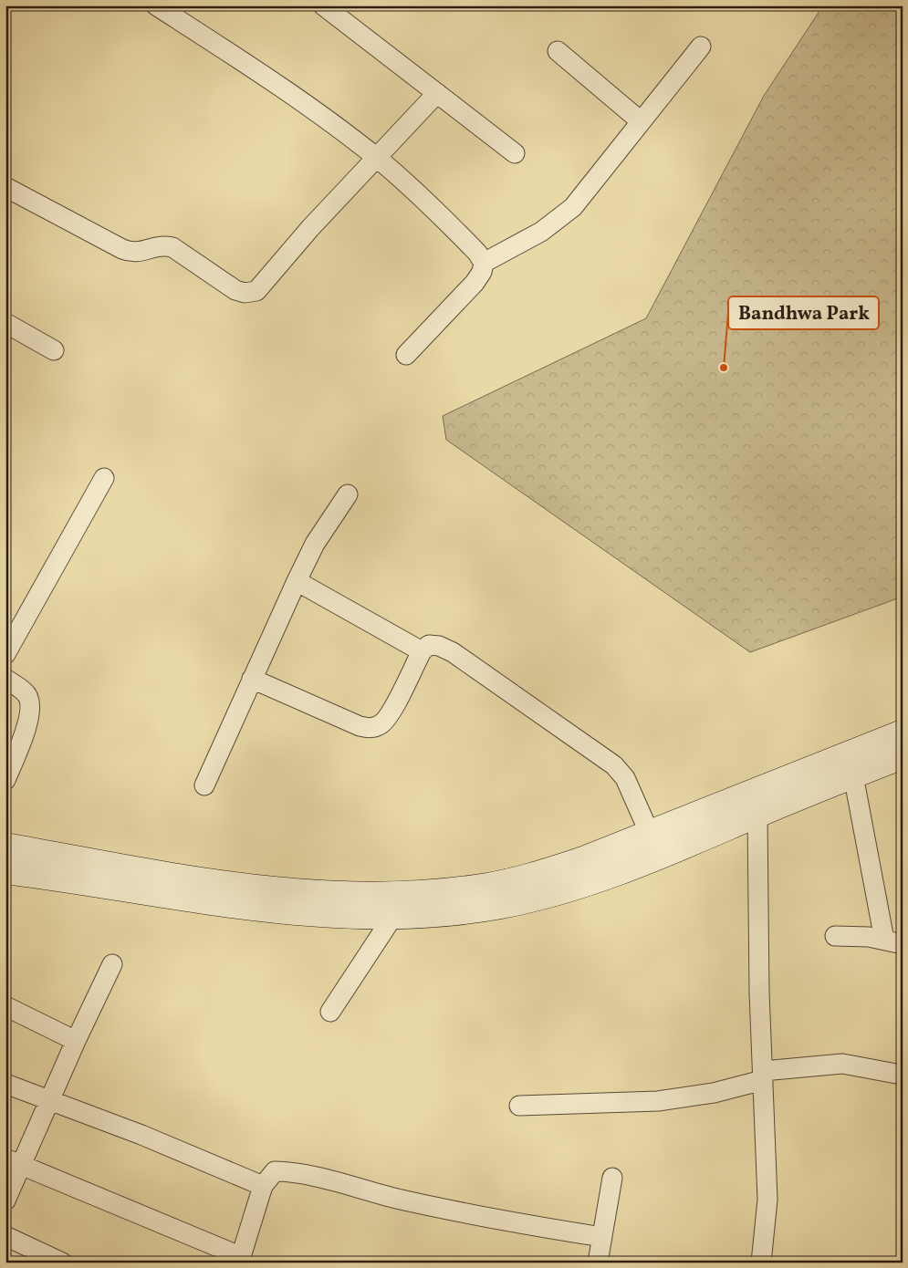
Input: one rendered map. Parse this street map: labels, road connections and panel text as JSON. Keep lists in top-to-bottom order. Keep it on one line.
{"places":["Bandhwa Park"]}
